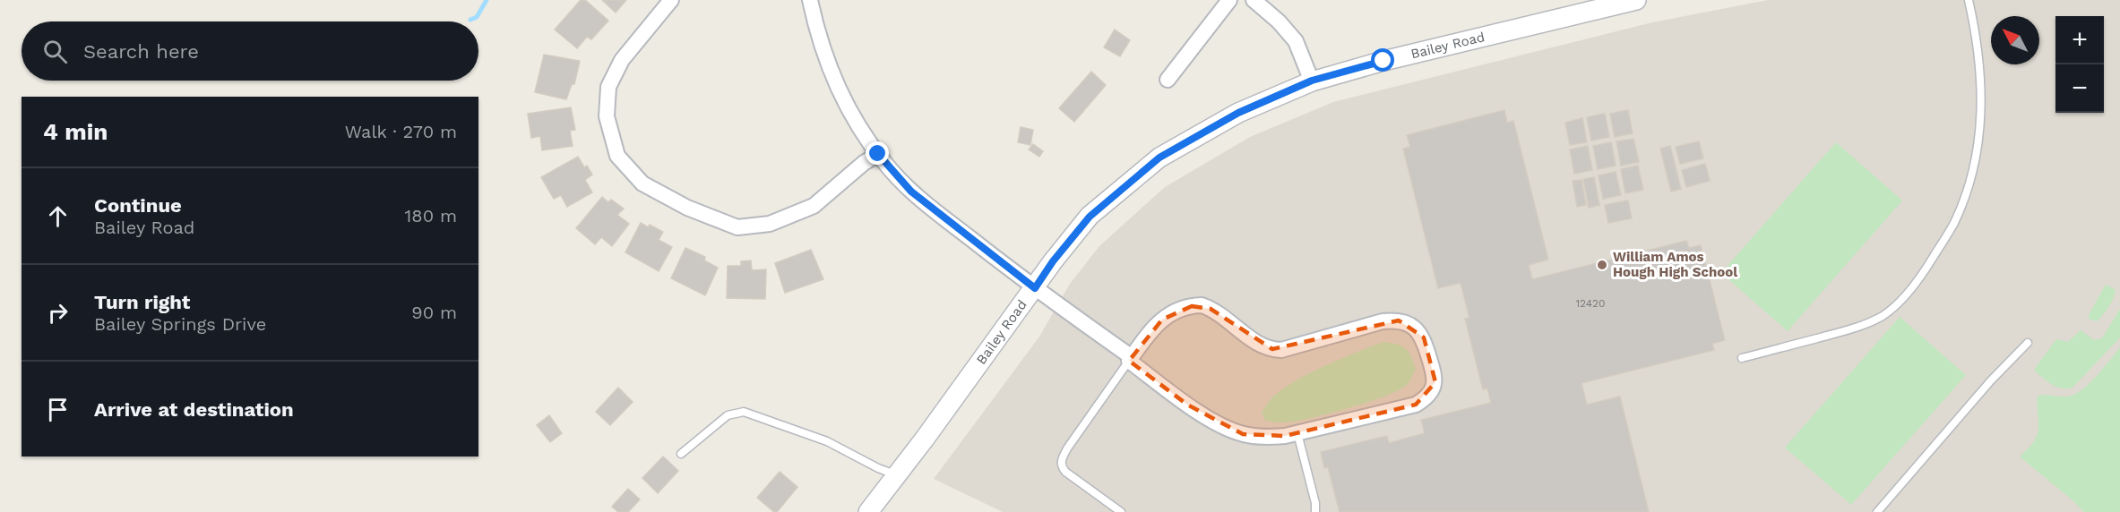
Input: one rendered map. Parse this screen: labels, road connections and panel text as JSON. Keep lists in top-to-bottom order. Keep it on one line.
{"streets":{"street":["Bailey Road"]},"places":["William Amos Hough High School"],"house_numbers":["12420"],"north":"top left","page":{"map_buttons":["+","−"],"search":"Search here","heading":["4 min","Walk · 270 m"],"list":[["Continue","Bailey Road","180 m"],["Turn right","Bailey Springs Drive","90 m"],"Arrive at destination"]}}
